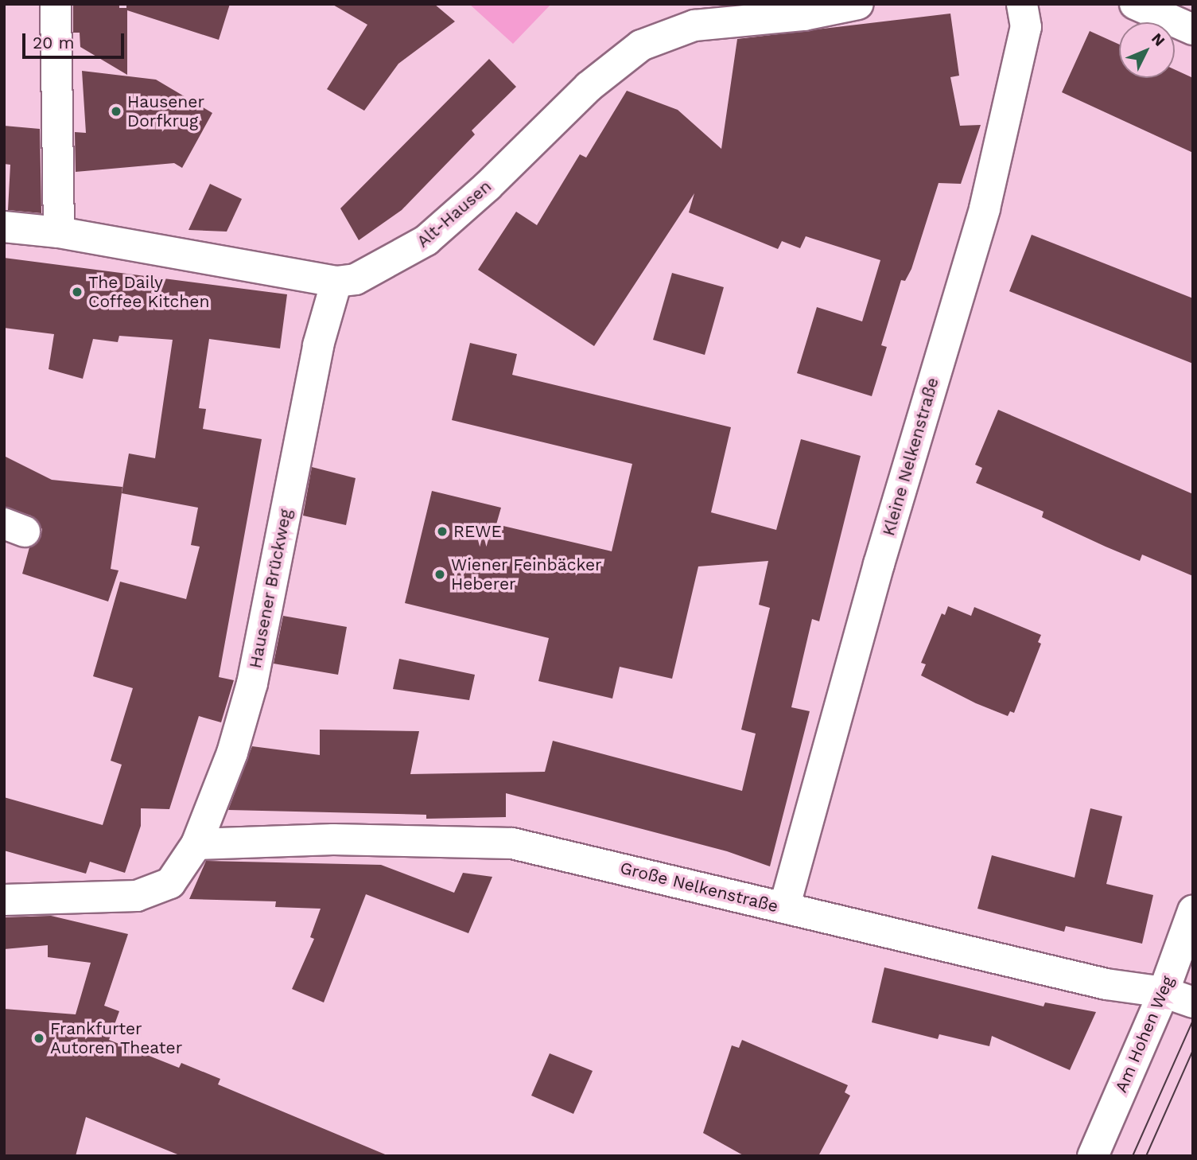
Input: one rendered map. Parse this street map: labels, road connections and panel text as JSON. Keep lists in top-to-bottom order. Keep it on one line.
{"streets":{"street":["Alt-Hausen","Kleine Nelkenstraße","Hausener Brückweg","Große Nelkenstraße","Am Hohen Weg"]},"crossings":[["Alt-Hausen","Hausener Brückweg"],["Kleine Nelkenstraße","Große Nelkenstraße"],["Hausener Brückweg","Große Nelkenstraße"],["Große Nelkenstraße","Am Hohen Weg"]],"places":["Hausener Dorfkrug","The Daily Coffee Kitchen","REWE","Wiener Feinbäcker Heberer","Frankfurter Autoren Theater"],"scale_bar":"20 m","north":"top right"}
